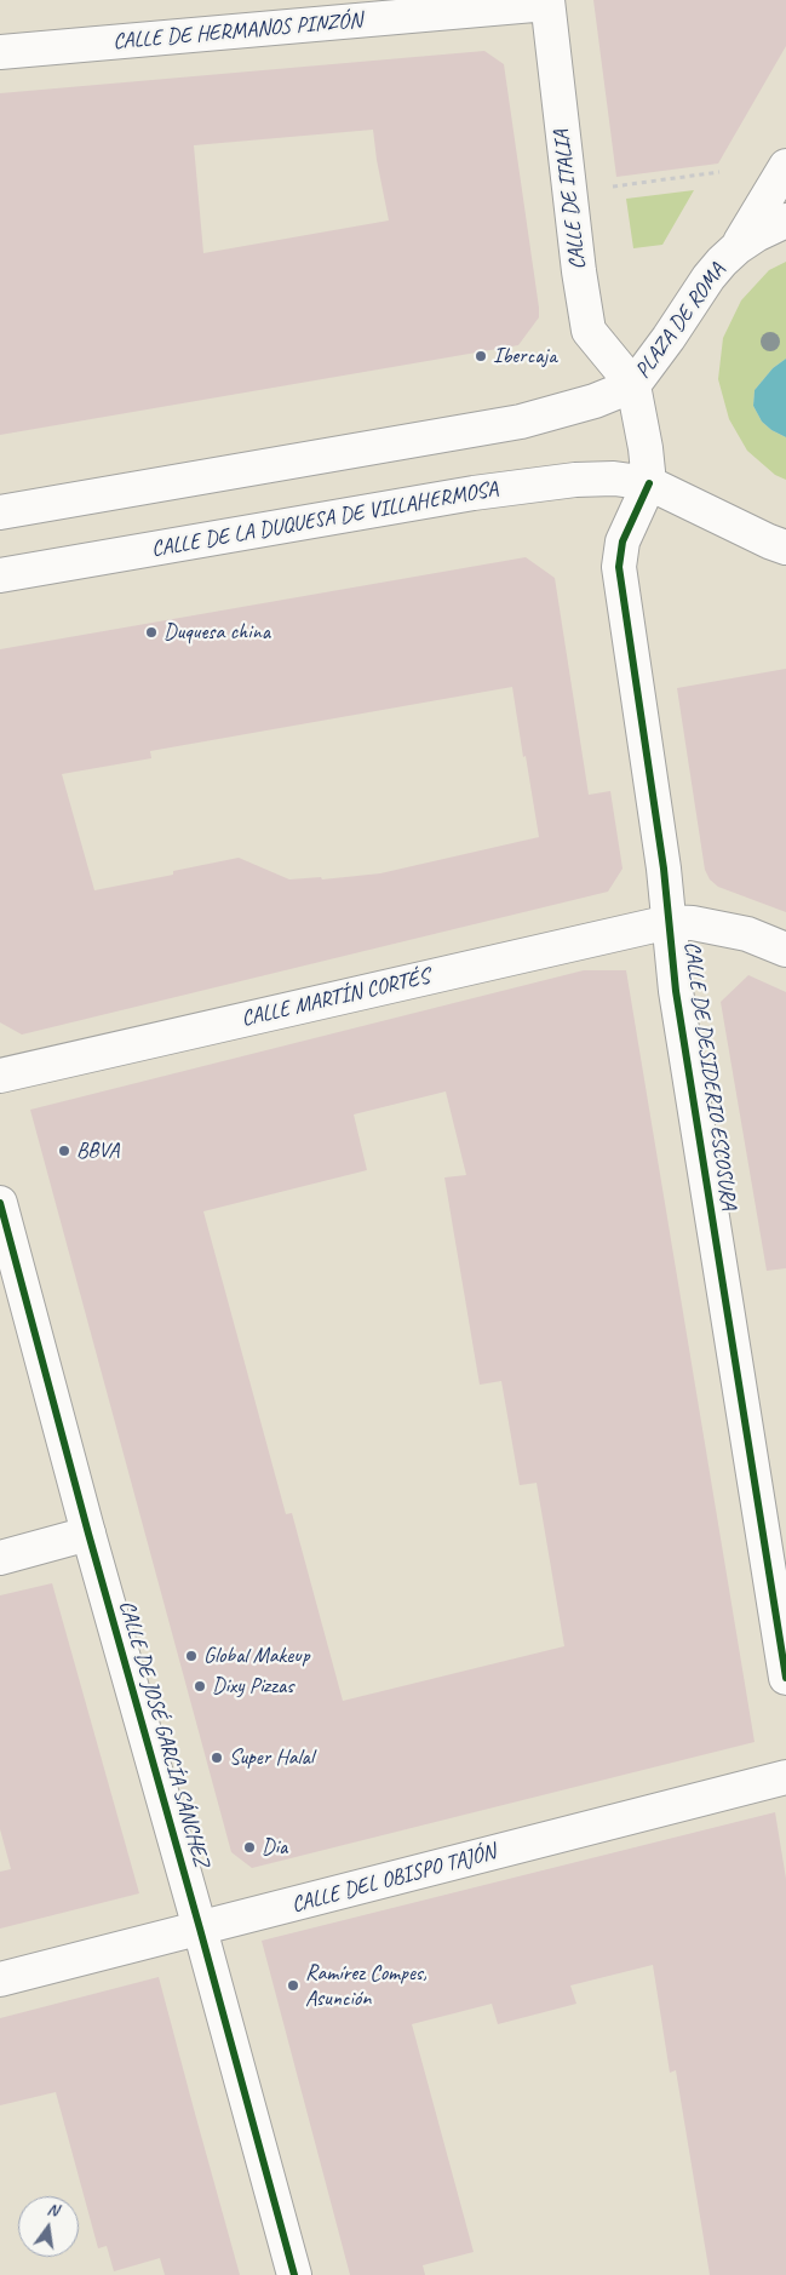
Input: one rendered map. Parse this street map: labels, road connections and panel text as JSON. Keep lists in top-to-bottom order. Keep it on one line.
{"streets":{"street":["CALLE DE HERMANOS PINZÓN","CALLE DE ITALIA","PLAZA DE ROMA","CALLE DE LA DUQUESA DE VILLAHERMOSA","CALLE MARTÍN CORTÉS","CALLE DE DESIDERIO ESCOSURA","CALLE DE JOSÉ GARCÍA SÁNCHEZ","CALLE DEL OBISPO TAJÓN"]},"crossings":[["CALLE DE HERMANOS PINZÓN","CALLE DE ITALIA"],["CALLE DE ITALIA","PLAZA DE ROMA"],["PLAZA DE ROMA","CALLE DE LA DUQUESA DE VILLAHERMOSA"],["PLAZA DE ROMA","CALLE DE DESIDERIO ESCOSURA"],["CALLE DE LA DUQUESA DE VILLAHERMOSA","CALLE DE DESIDERIO ESCOSURA"],["CALLE MARTÍN CORTÉS","CALLE DE DESIDERIO ESCOSURA"],["CALLE DE JOSÉ GARCÍA SÁNCHEZ","CALLE DEL OBISPO TAJÓN"]],"places":["Ibercaja","Duquesa china","BBVA","Global Makeup","Dixy Pizzas","Super Halal","Dia","Ramírez Compes, Asunción"],"north":"top"}
